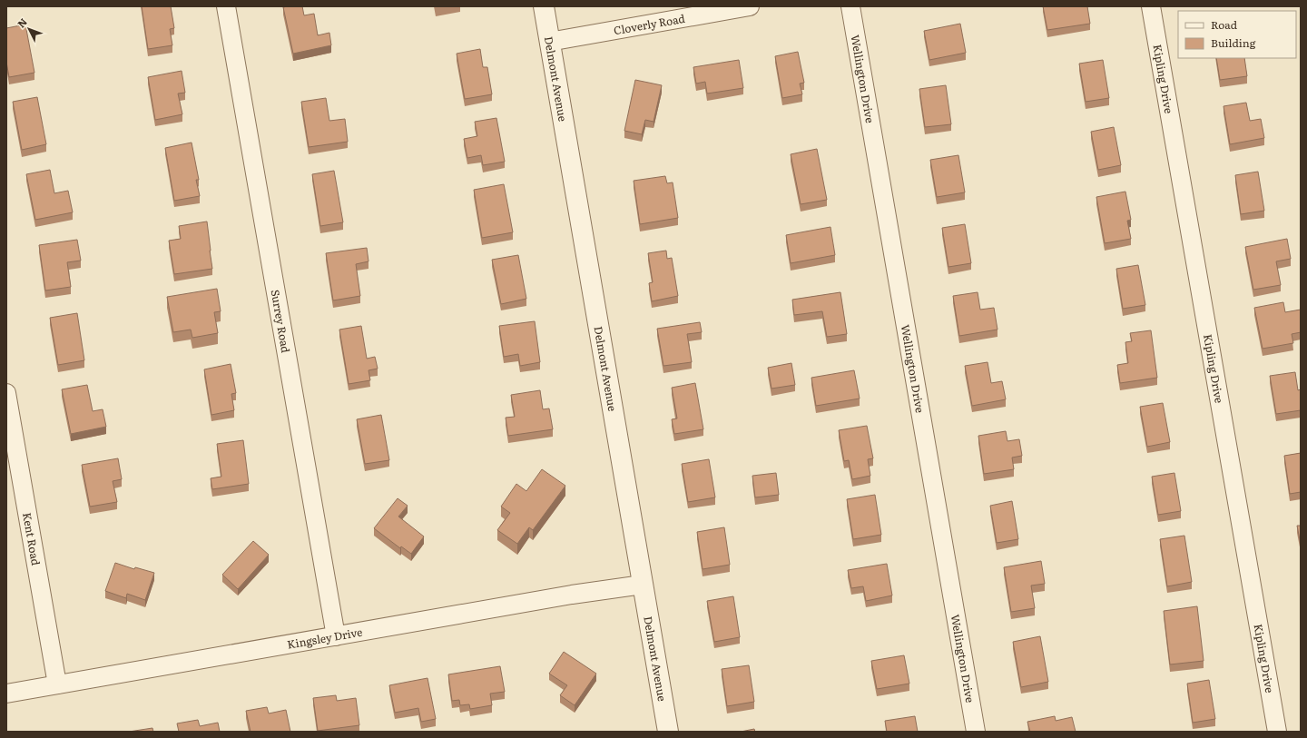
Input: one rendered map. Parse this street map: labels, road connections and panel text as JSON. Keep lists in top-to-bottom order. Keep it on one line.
{"streets":{"street":["Cloverly Road","Delmont Avenue","Wellington Drive","Kipling Drive","Surrey Road","Kent Road","Kingsley Drive"]},"crossings":[["Cloverly Road","Delmont Avenue"],["Delmont Avenue","Kingsley Drive"],["Surrey Road","Kingsley Drive"],["Kent Road","Kingsley Drive"]],"legend":["Road","Building"],"north":"top left"}
